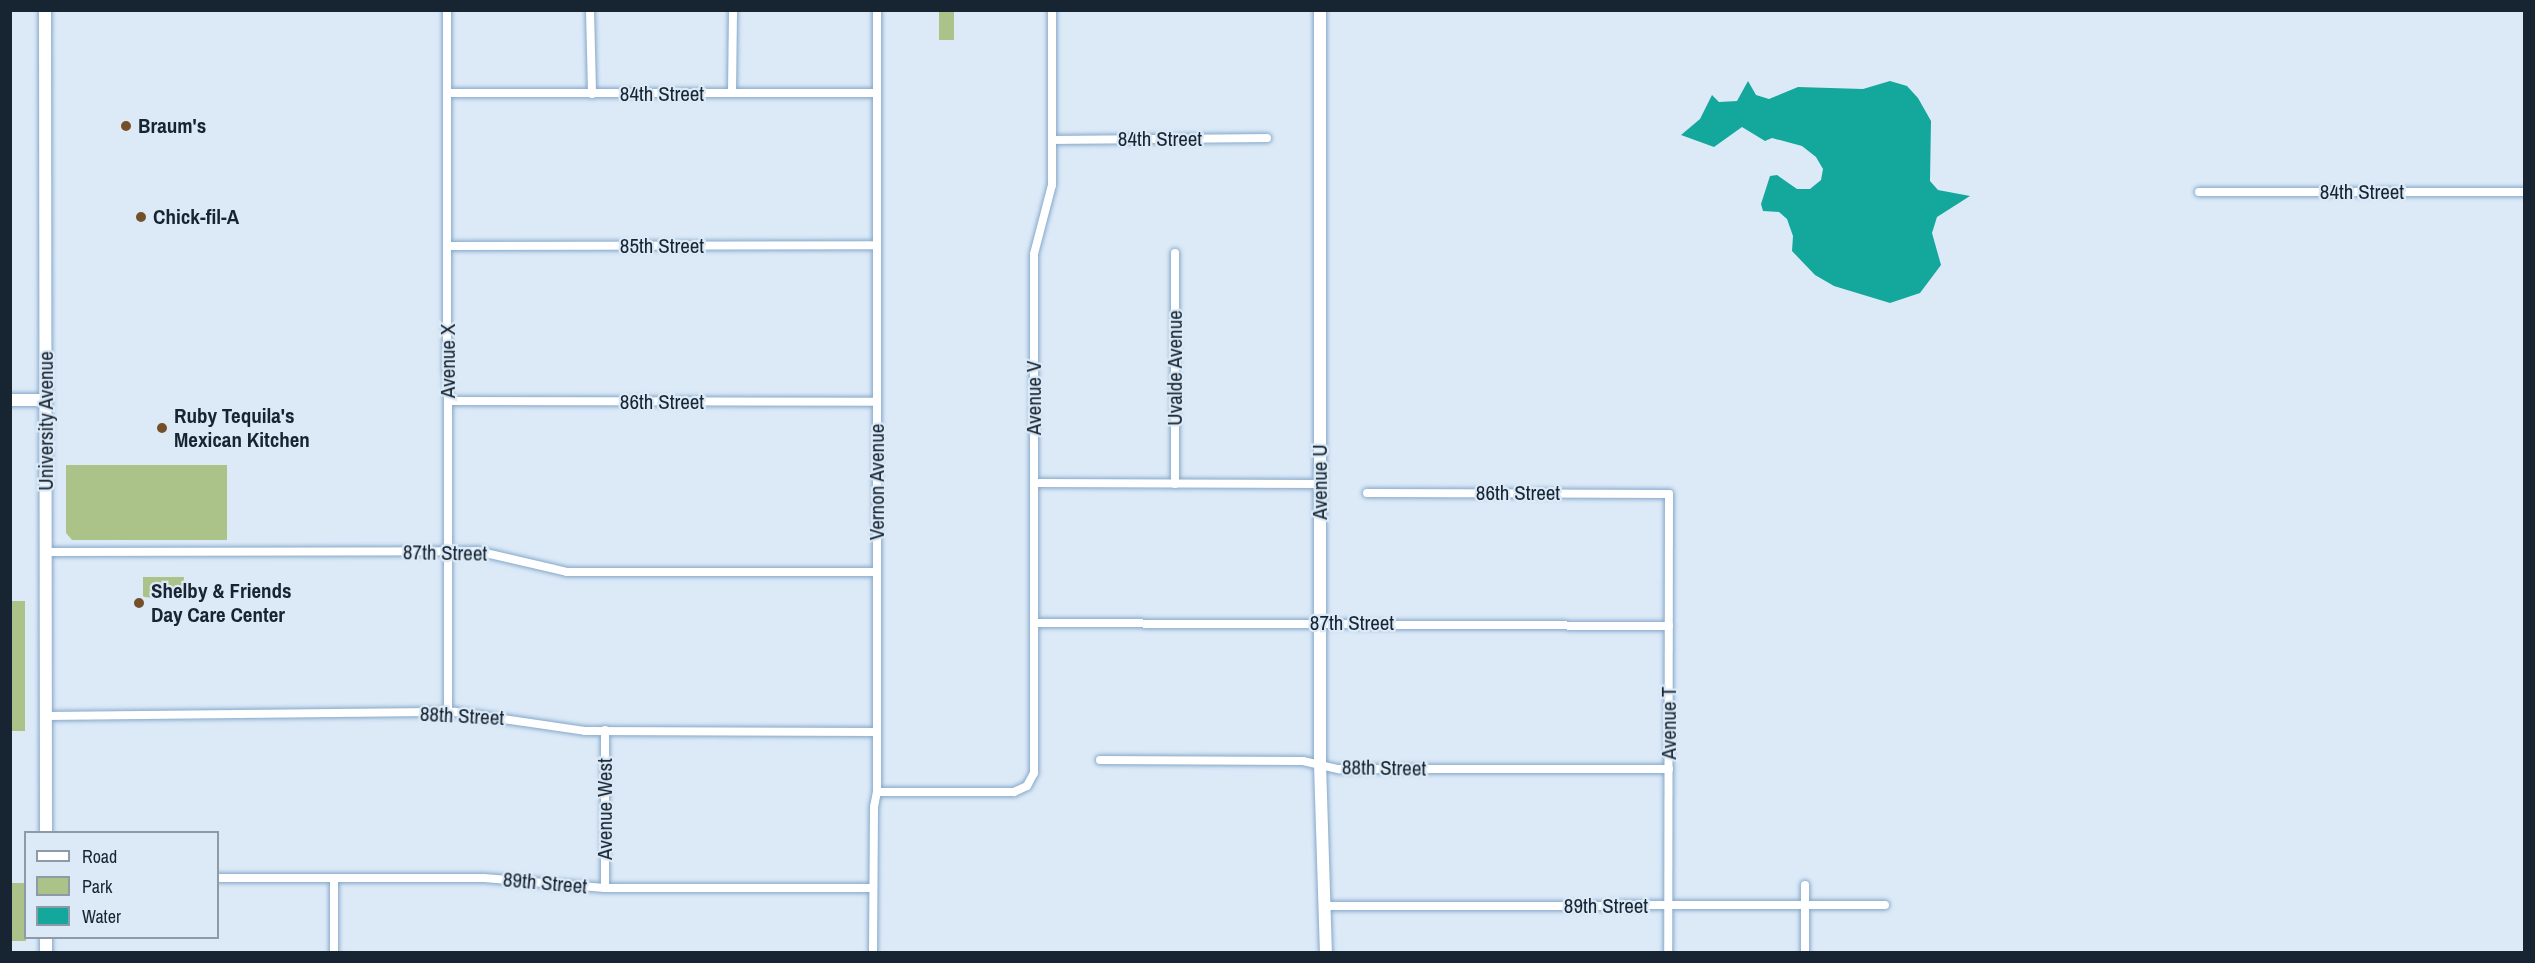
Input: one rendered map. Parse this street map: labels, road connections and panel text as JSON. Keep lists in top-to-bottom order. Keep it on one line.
{"streets":{"street":["84th Street","85th Street","Avenue X","Uvalde Avenue","Avenue V","86th Street","University Avenue","Vernon Avenue","Avenue U","87th Street","88th Street","Avenue T","Avenue West","89th Street"]},"crossings":[["84th Street","Avenue X"],["84th Street","Avenue V"],["84th Street","Vernon Avenue"],["85th Street","Avenue X"],["85th Street","Vernon Avenue"],["Avenue X","86th Street"],["Avenue X","87th Street"],["Avenue X","88th Street"],["Avenue V","Vernon Avenue"],["Avenue V","87th Street"],["86th Street","Vernon Avenue"],["86th Street","Avenue T"],["University Avenue","87th Street"],["University Avenue","88th Street"],["Vernon Avenue","87th Street"],["Vernon Avenue","88th Street"],["Vernon Avenue","89th Street"],["Avenue U","87th Street"],["Avenue U","88th Street"],["Avenue U","89th Street"],["87th Street","Avenue T"],["88th Street","Avenue T"],["88th Street","Avenue West"],["Avenue T","89th Street"],["Avenue West","89th Street"]],"places":["Braum's","Chick-fil-A","Ruby Tequila's Mexican Kitchen","Shelby & Friends Day Care Center"],"legend":["Road","Park","Water"]}
